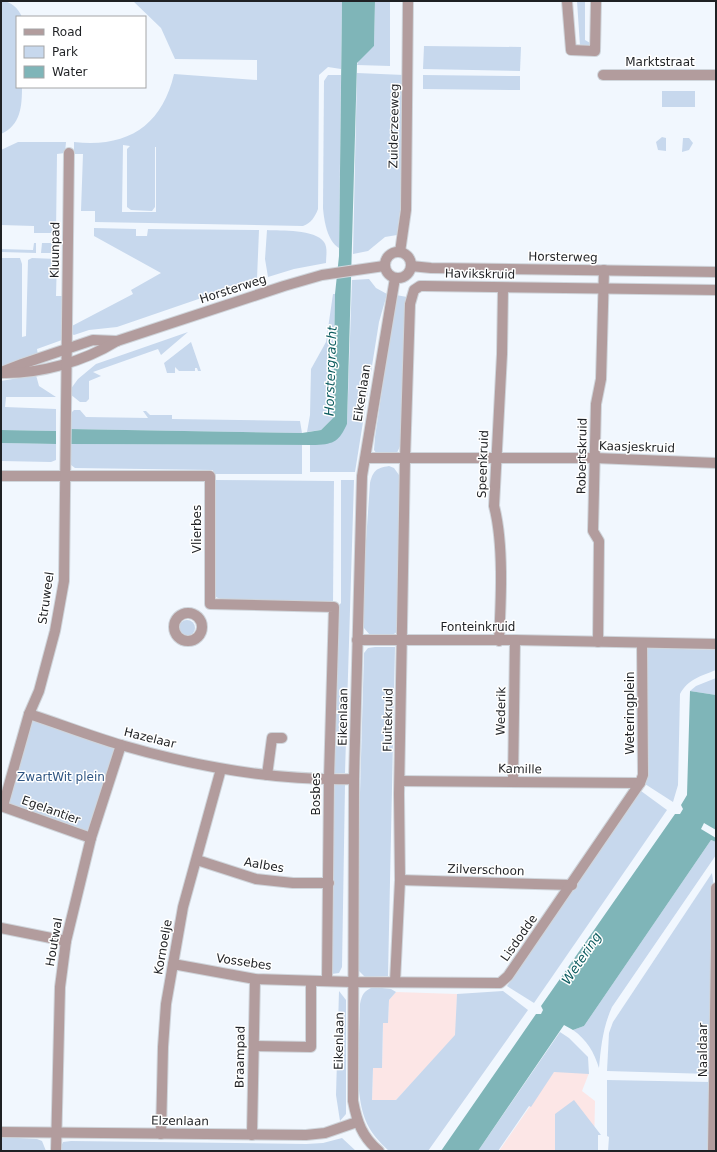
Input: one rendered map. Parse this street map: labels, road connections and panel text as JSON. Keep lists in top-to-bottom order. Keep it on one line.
{"streets":{"street":["Marktstraat","Zuiderzeeweg","Kluunpad","Horsterweg","Havikskruid","Eikenlaan","Kaasjeskruid","Robertskruid","Speenkruid","Vlierbes","Struweel","Fonteinkruid","Wederik","Weteringplein","Fluitekruid","Hazelaar","Kamille","Bosbes","Egelantier","Aalbes","Zilverschoon","Lisdodde","Houtwal","Kornoelje","Vossebes","Naaldaar","Braampad","Elzenlaan"]},"crossings":[["Zuiderzeeweg","Horsterweg"],["Zuiderzeeweg","Eikenlaan"],["Kluunpad","Horsterweg"],["Kluunpad","Struweel"],["Horsterweg","Eikenlaan"],["Horsterweg","Robertskruid"],["Horsterweg","Struweel"],["Havikskruid","Kaasjeskruid"],["Havikskruid","Robertskruid"],["Havikskruid","Speenkruid"],["Havikskruid","Fluitekruid"],["Eikenlaan","Kaasjeskruid"],["Eikenlaan","Fonteinkruid"],["Eikenlaan","Hazelaar"],["Eikenlaan","Lisdodde"],["Eikenlaan","Vossebes"],["Eikenlaan","Elzenlaan"],["Kaasjeskruid","Robertskruid"],["Kaasjeskruid","Speenkruid"],["Kaasjeskruid","Fluitekruid"],["Robertskruid","Fonteinkruid"],["Speenkruid","Fonteinkruid"],["Vlierbes","Struweel"],["Vlierbes","Bosbes"],["Struweel","Hazelaar"],["Struweel","Egelantier"],["Fonteinkruid","Wederik"],["Fonteinkruid","Fluitekruid"],["Wederik","Kamille"],["Weteringplein","Kamille"],["Weteringplein","Lisdodde"],["Fluitekruid","Kamille"],["Fluitekruid","Zilverschoon"],["Fluitekruid","Lisdodde"],["Hazelaar","Bosbes"],["Hazelaar","Houtwal"],["Hazelaar","Kornoelje"],["Kamille","Lisdodde"],["Bosbes","Aalbes"],["Bosbes","Vossebes"],["Egelantier","Houtwal"],["Aalbes","Kornoelje"],["Zilverschoon","Lisdodde"],["Lisdodde","Vossebes"],["Houtwal","Elzenlaan"],["Kornoelje","Vossebes"],["Kornoelje","Elzenlaan"],["Vossebes","Braampad"],["Braampad","Elzenlaan"]],"water":["Horstergracht","Wetering"],"parks":["ZwartWit plein"],"legend":["Road","Park","Water"]}
